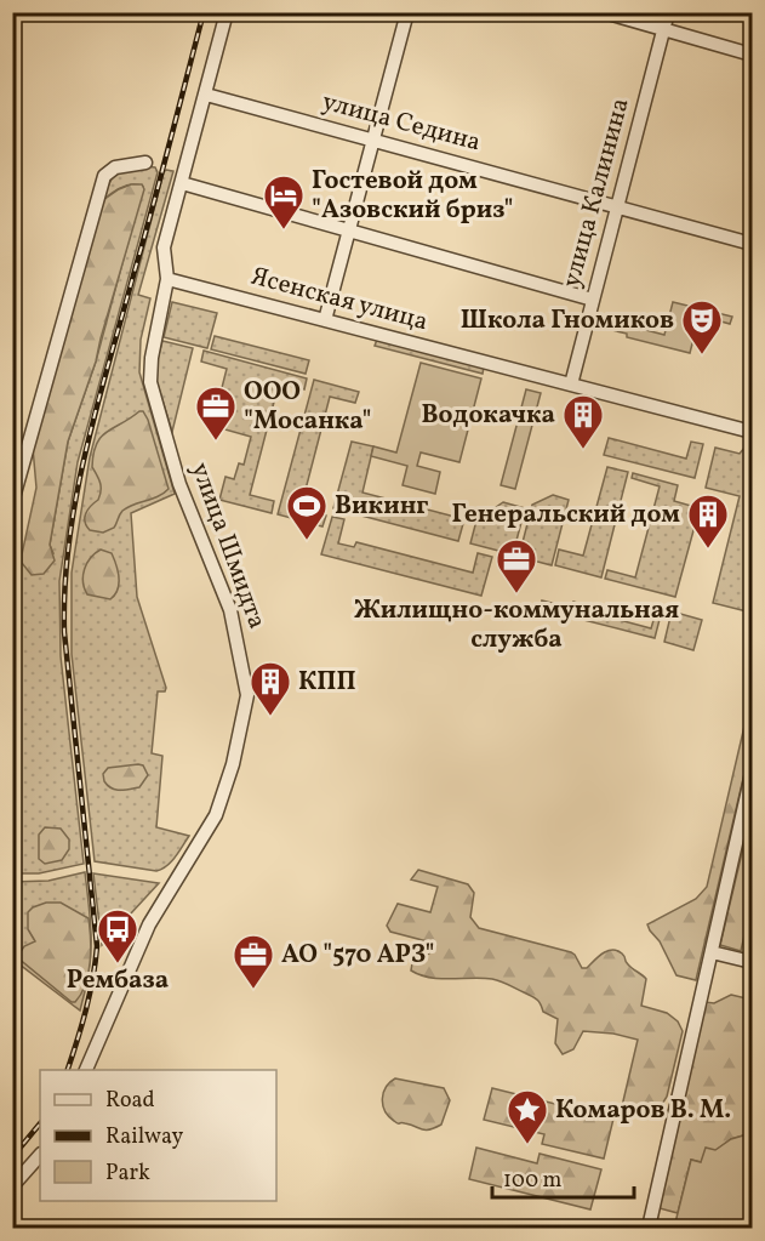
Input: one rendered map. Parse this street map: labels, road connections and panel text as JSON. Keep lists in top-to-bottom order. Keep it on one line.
{"streets":{"street":["улица Седина","улица Калинина","Ясенская улица","улица Шмидта"]},"crossings":[["улица Седина","улица Калинина"],["улица Седина","улица Шмидта"],["улица Калинина","Ясенская улица"],["Ясенская улица","улица Шмидта"]],"places":{"hotel":["Гостевой дом \"Азовский бриз\""],"theatre":["Школа Гномиков"],"office":["ООО \"Мосанка\"","Жилищно-коммунальная служба","АО \"570 АРЗ\""],"building":["Водокачка","Генеральский дом","КПП"],"sports":["Викинг"],"bus stop":["Рембаза"],"place":["Комаров В. М."]},"legend":["Road","Railway","Park"],"scale_bar":"100 m"}
